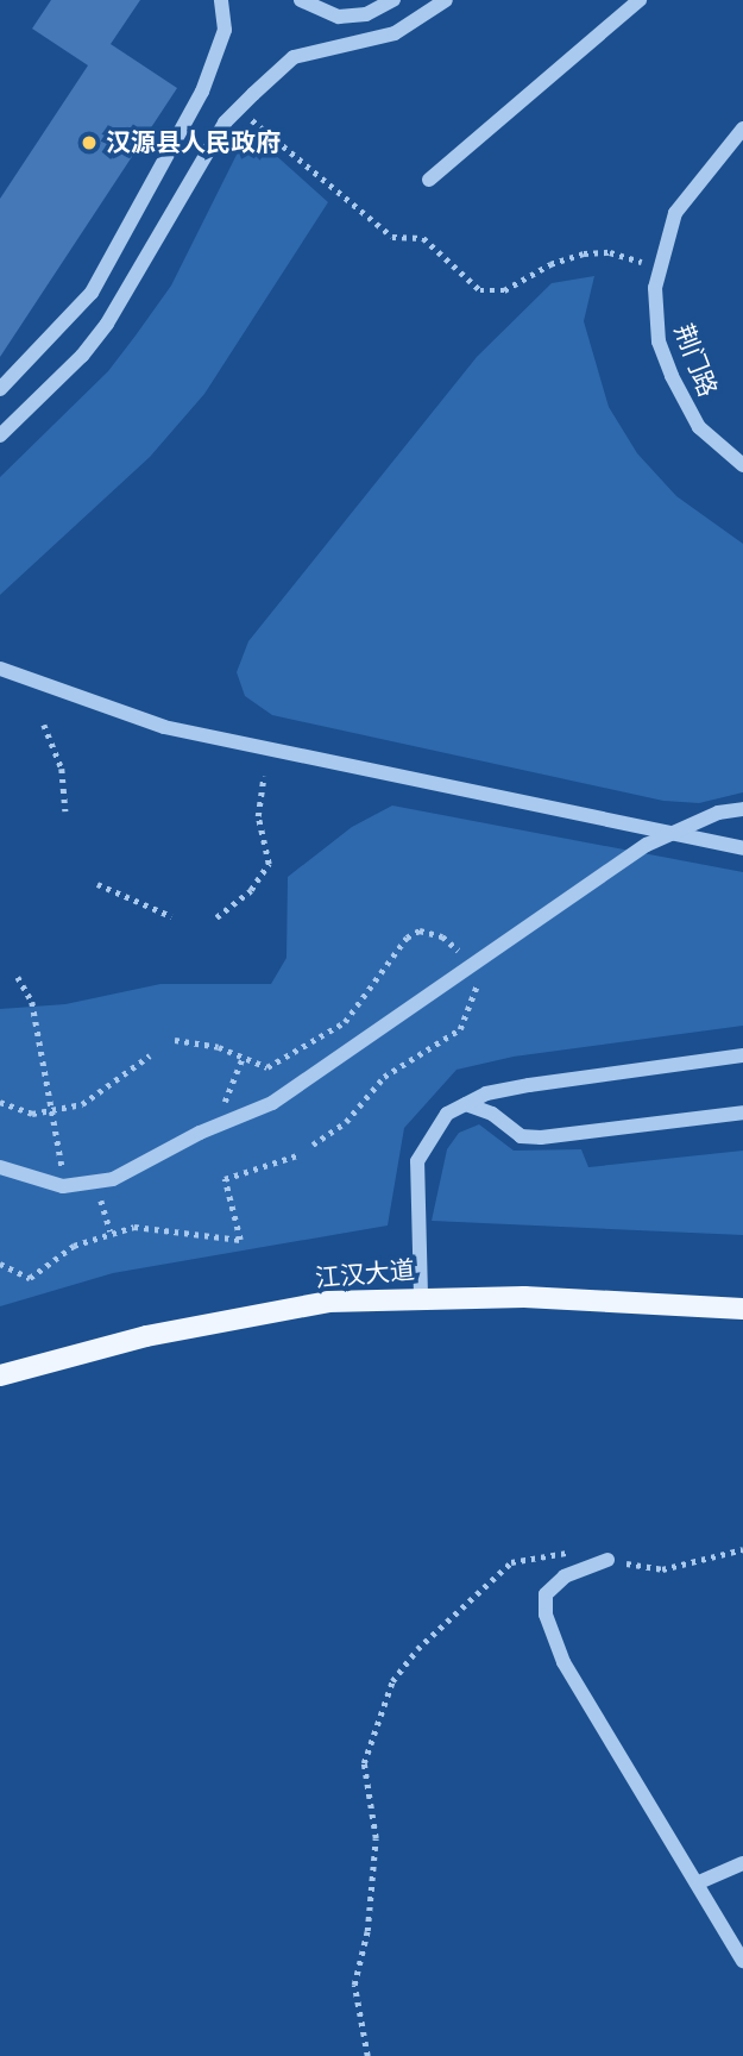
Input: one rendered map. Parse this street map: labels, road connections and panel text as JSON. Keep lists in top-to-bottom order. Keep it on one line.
{"streets":{"main road":["江汉大道"],"street":["荆门路"]},"places":["汉源县人民政府"]}
